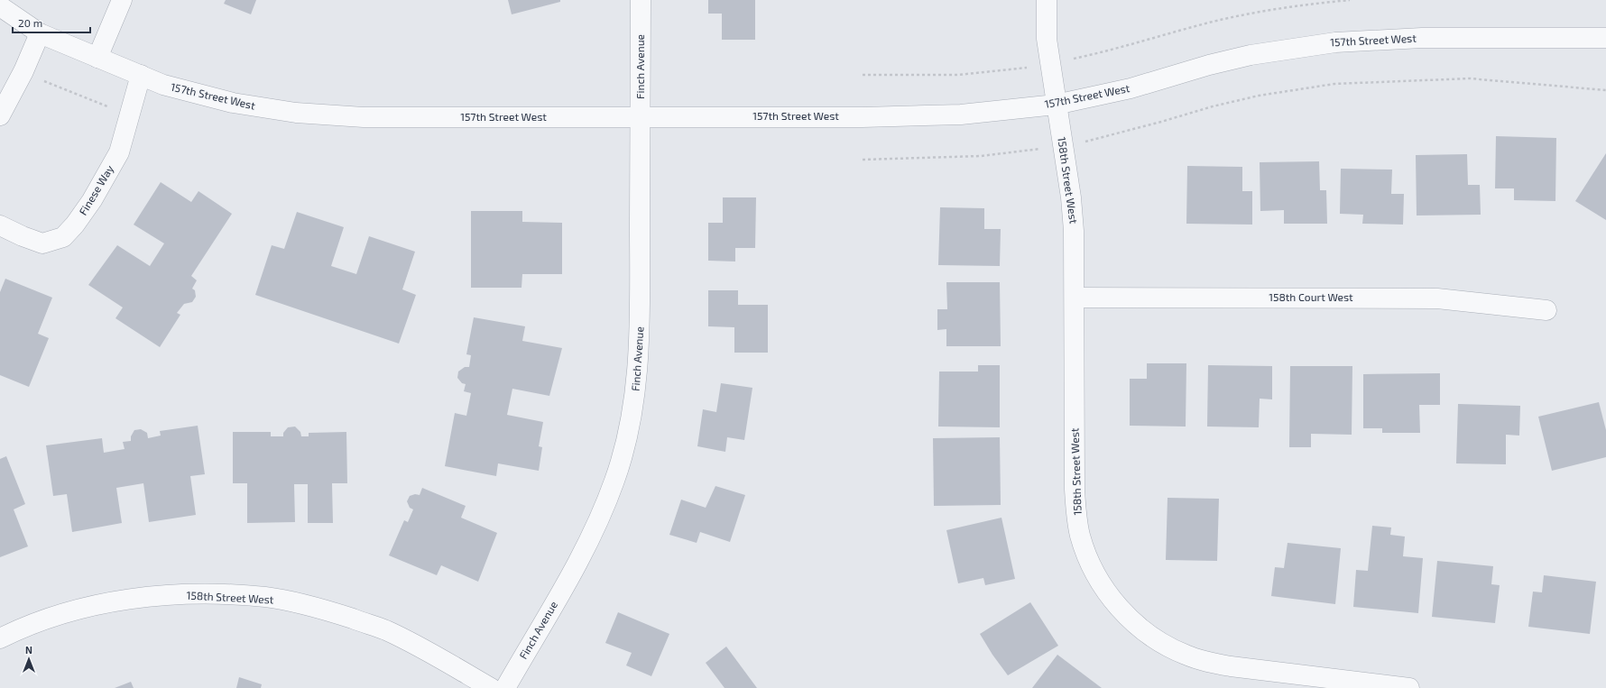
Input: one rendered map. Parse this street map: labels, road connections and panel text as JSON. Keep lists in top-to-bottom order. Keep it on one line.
{"streets":{"street":["157th Street West","Finch Avenue","158th Street West","Finese Way","158th Court West"]},"crossings":[["157th Street West","Finch Avenue"],["157th Street West","158th Street West"],["157th Street West","Finese Way"],["158th Street West","158th Court West"]],"scale_bar":"20 m","north":"top"}
